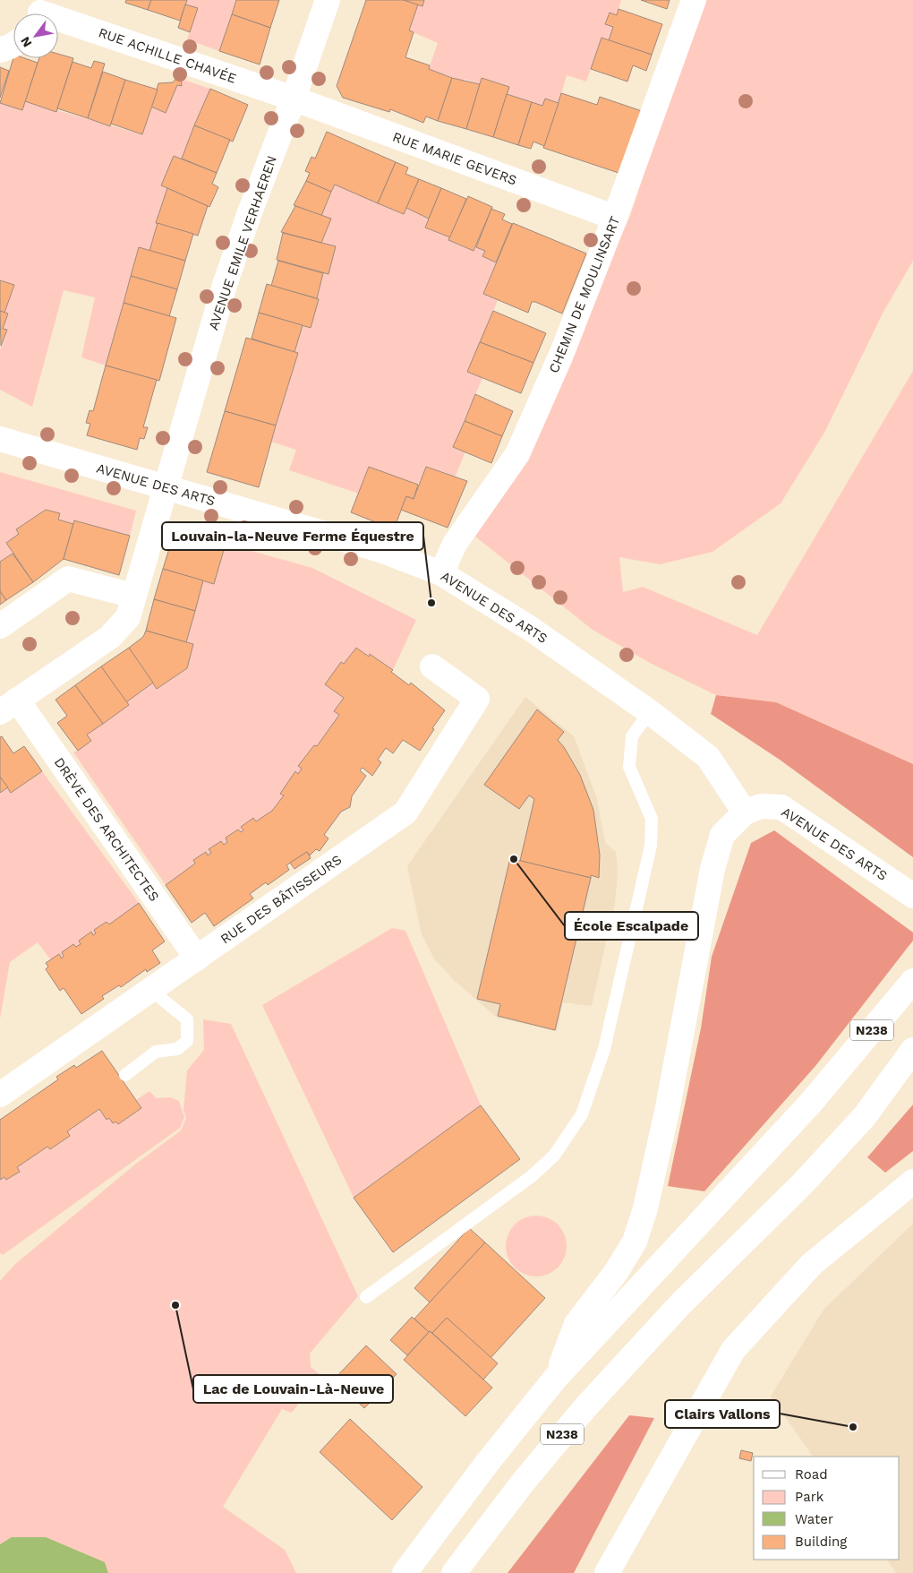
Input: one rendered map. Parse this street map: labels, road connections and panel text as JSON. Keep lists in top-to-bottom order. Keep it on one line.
{"streets":{"main road":["RUE ACHILLE CHAVÉE","RUE MARIE GEVERS","AVENUE EMILE VERHAEREN","CHEMIN DE MOULINSART","AVENUE DES ARTS","DRÈVE DES ARCHITECTES","RUE DES BÂTISSEURS","N238"]},"crossings":[["RUE ACHILLE CHAVÉE","RUE MARIE GEVERS"],["RUE ACHILLE CHAVÉE","AVENUE EMILE VERHAEREN"],["RUE MARIE GEVERS","AVENUE EMILE VERHAEREN"],["RUE MARIE GEVERS","CHEMIN DE MOULINSART"],["AVENUE EMILE VERHAEREN","AVENUE DES ARTS"],["AVENUE EMILE VERHAEREN","DRÈVE DES ARCHITECTES"],["CHEMIN DE MOULINSART","AVENUE DES ARTS"],["DRÈVE DES ARCHITECTES","RUE DES BÂTISSEURS"]],"places":["Louvain-la-Neuve Ferme Équestre","École Escalpade","Lac de Louvain-Là-Neuve","Clairs Vallons"],"legend":["Road","Park","Water","Building"],"north":"bottom left"}
